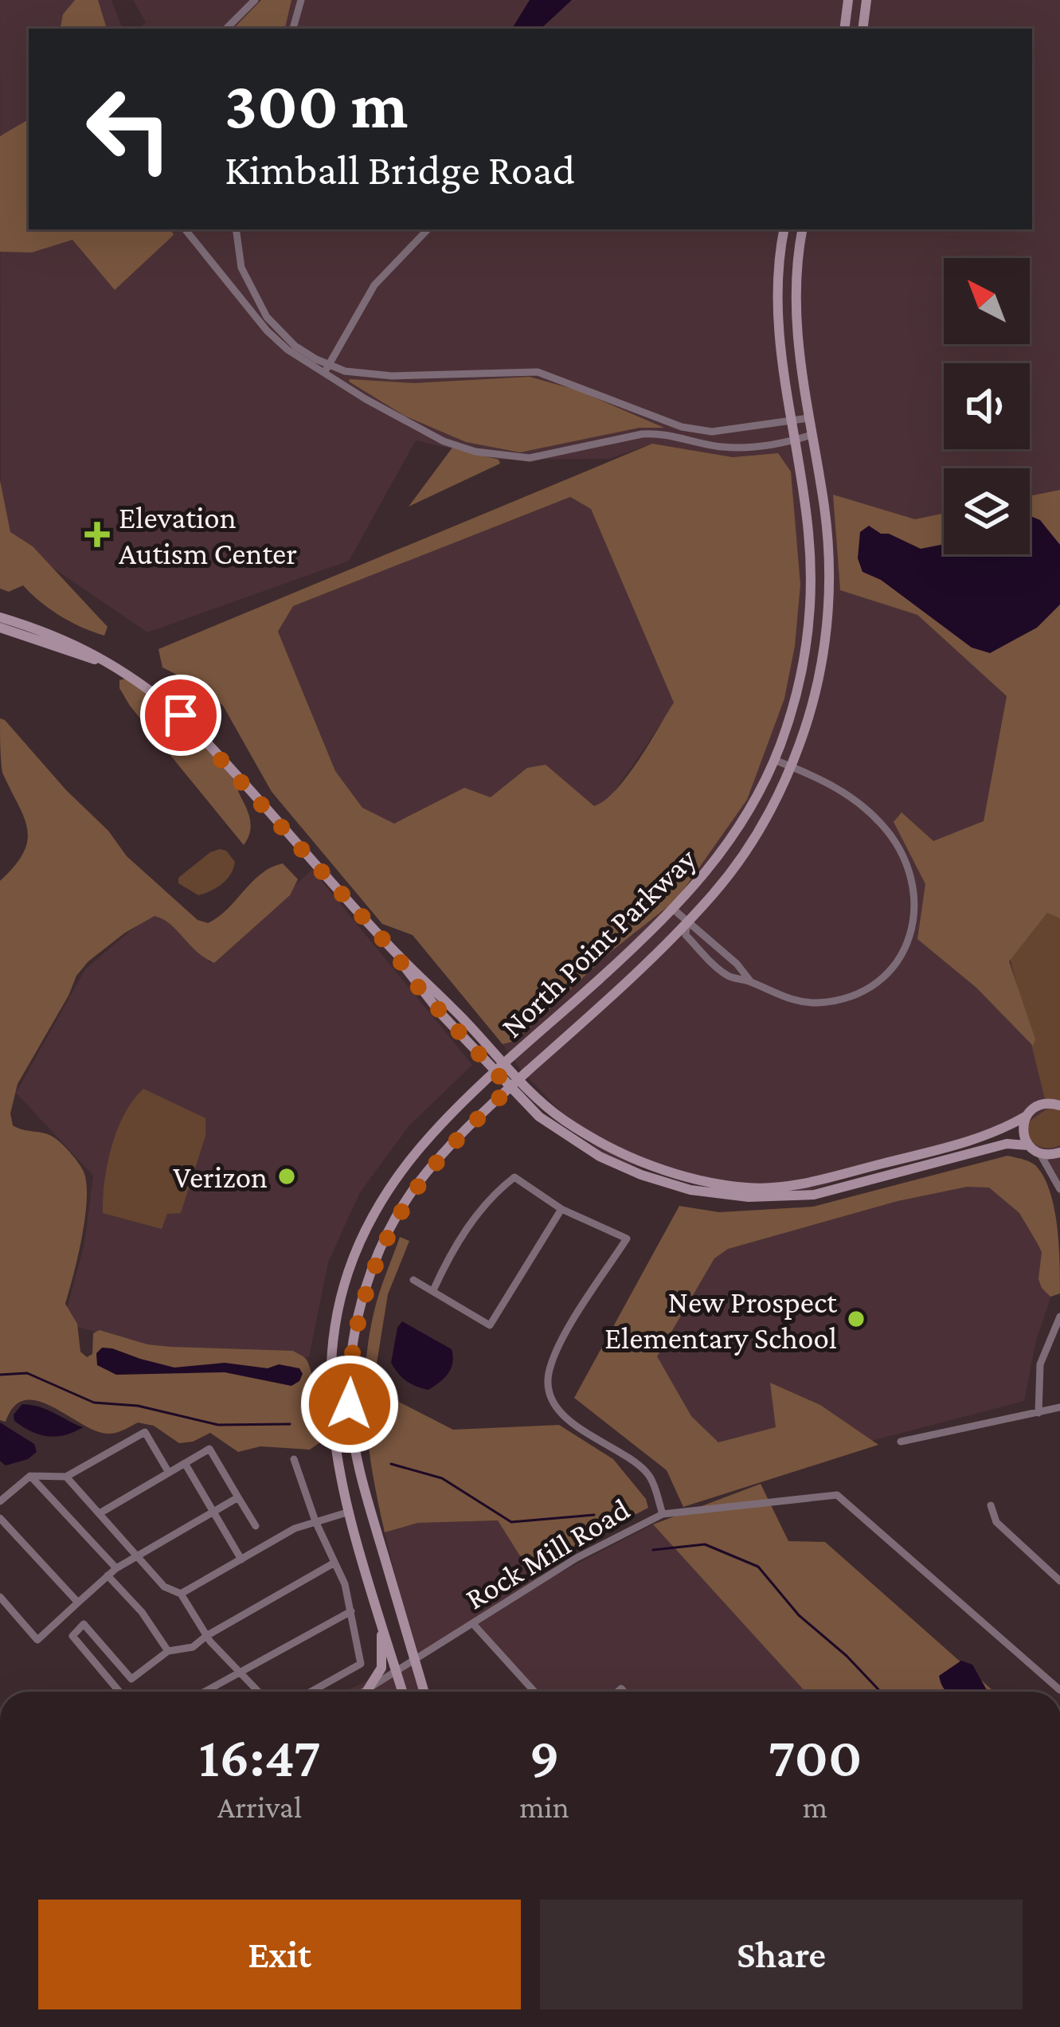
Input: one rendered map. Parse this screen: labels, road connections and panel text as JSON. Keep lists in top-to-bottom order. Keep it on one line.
{"streets":{"street":["North Point Parkway","Rock Mill Road"]},"crossings":[["North Point Parkway","Rock Mill Road"]],"places":{"health":["Elevation Autism Center"],"other":["Verizon","New Prospect Elementary School"]},"north":"top left","page":{"turn":["300 m","Kimball Bridge Road"],"eta":["16:47","Arrival","9","min","700","m"],"buttons":["Exit","Share"]}}
